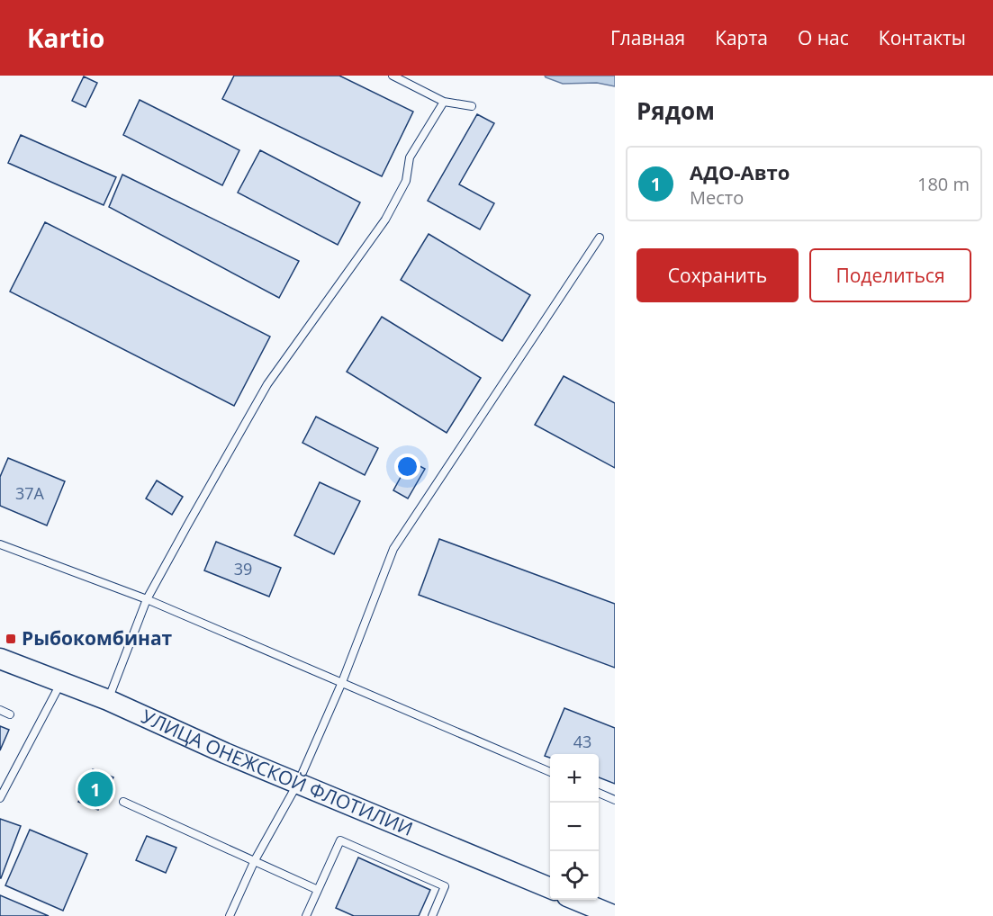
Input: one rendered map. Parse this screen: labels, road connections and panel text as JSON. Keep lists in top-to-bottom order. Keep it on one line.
{"streets":{"main road":["УЛИЦА ОНЕЖСКОЙ ФЛОТИЛИИ"]},"places":{"transit":["Рыбокомбинат"]},"house_numbers":["37А","39","43"],"page":{"header":"Kartio","nav":["Главная","Карта","О нас","Контакты"],"heading":"Рядом","list":[{"mark":"1","name":"АДО-Авто","note":"Место","value":"180 m"}],"buttons":["Сохранить","Поделиться"],"map_buttons":["+","−"],"pins":"1"}}
